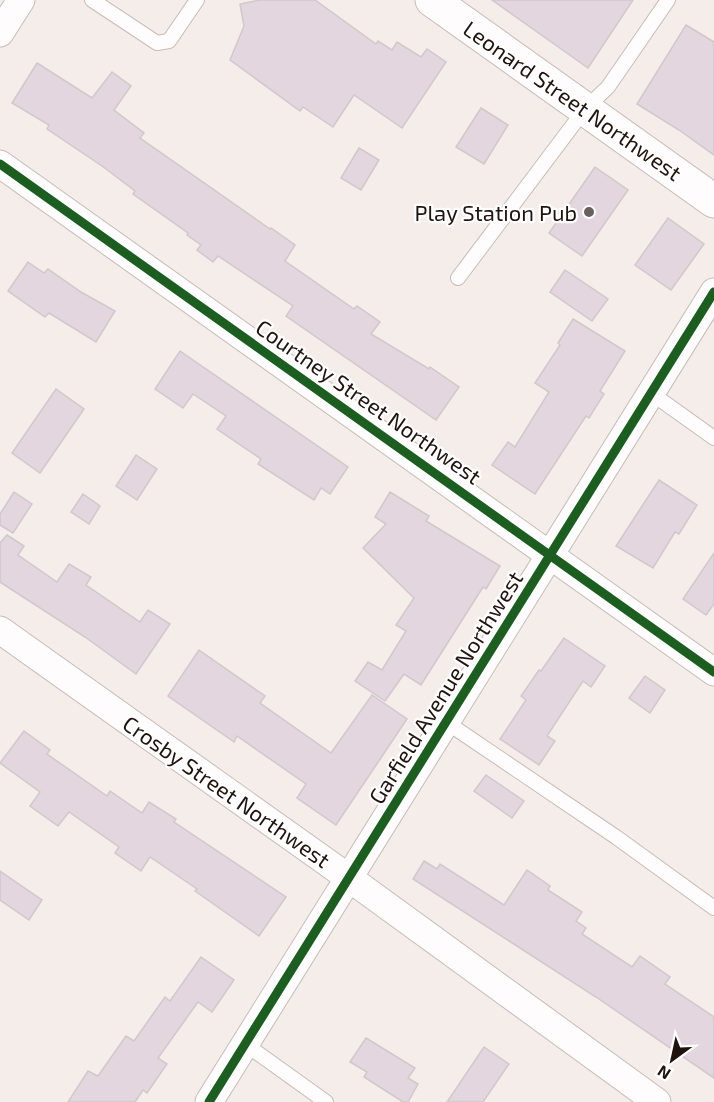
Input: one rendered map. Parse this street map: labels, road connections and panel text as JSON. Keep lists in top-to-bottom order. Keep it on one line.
{"streets":{"main road":["Leonard Street Northwest"],"street":["Courtney Street Northwest","Garfield Avenue Northwest","Crosby Street Northwest"]},"crossings":[["Courtney Street Northwest","Garfield Avenue Northwest"],["Garfield Avenue Northwest","Crosby Street Northwest"]],"places":["Play Station Pub"],"north":"bottom left"}
